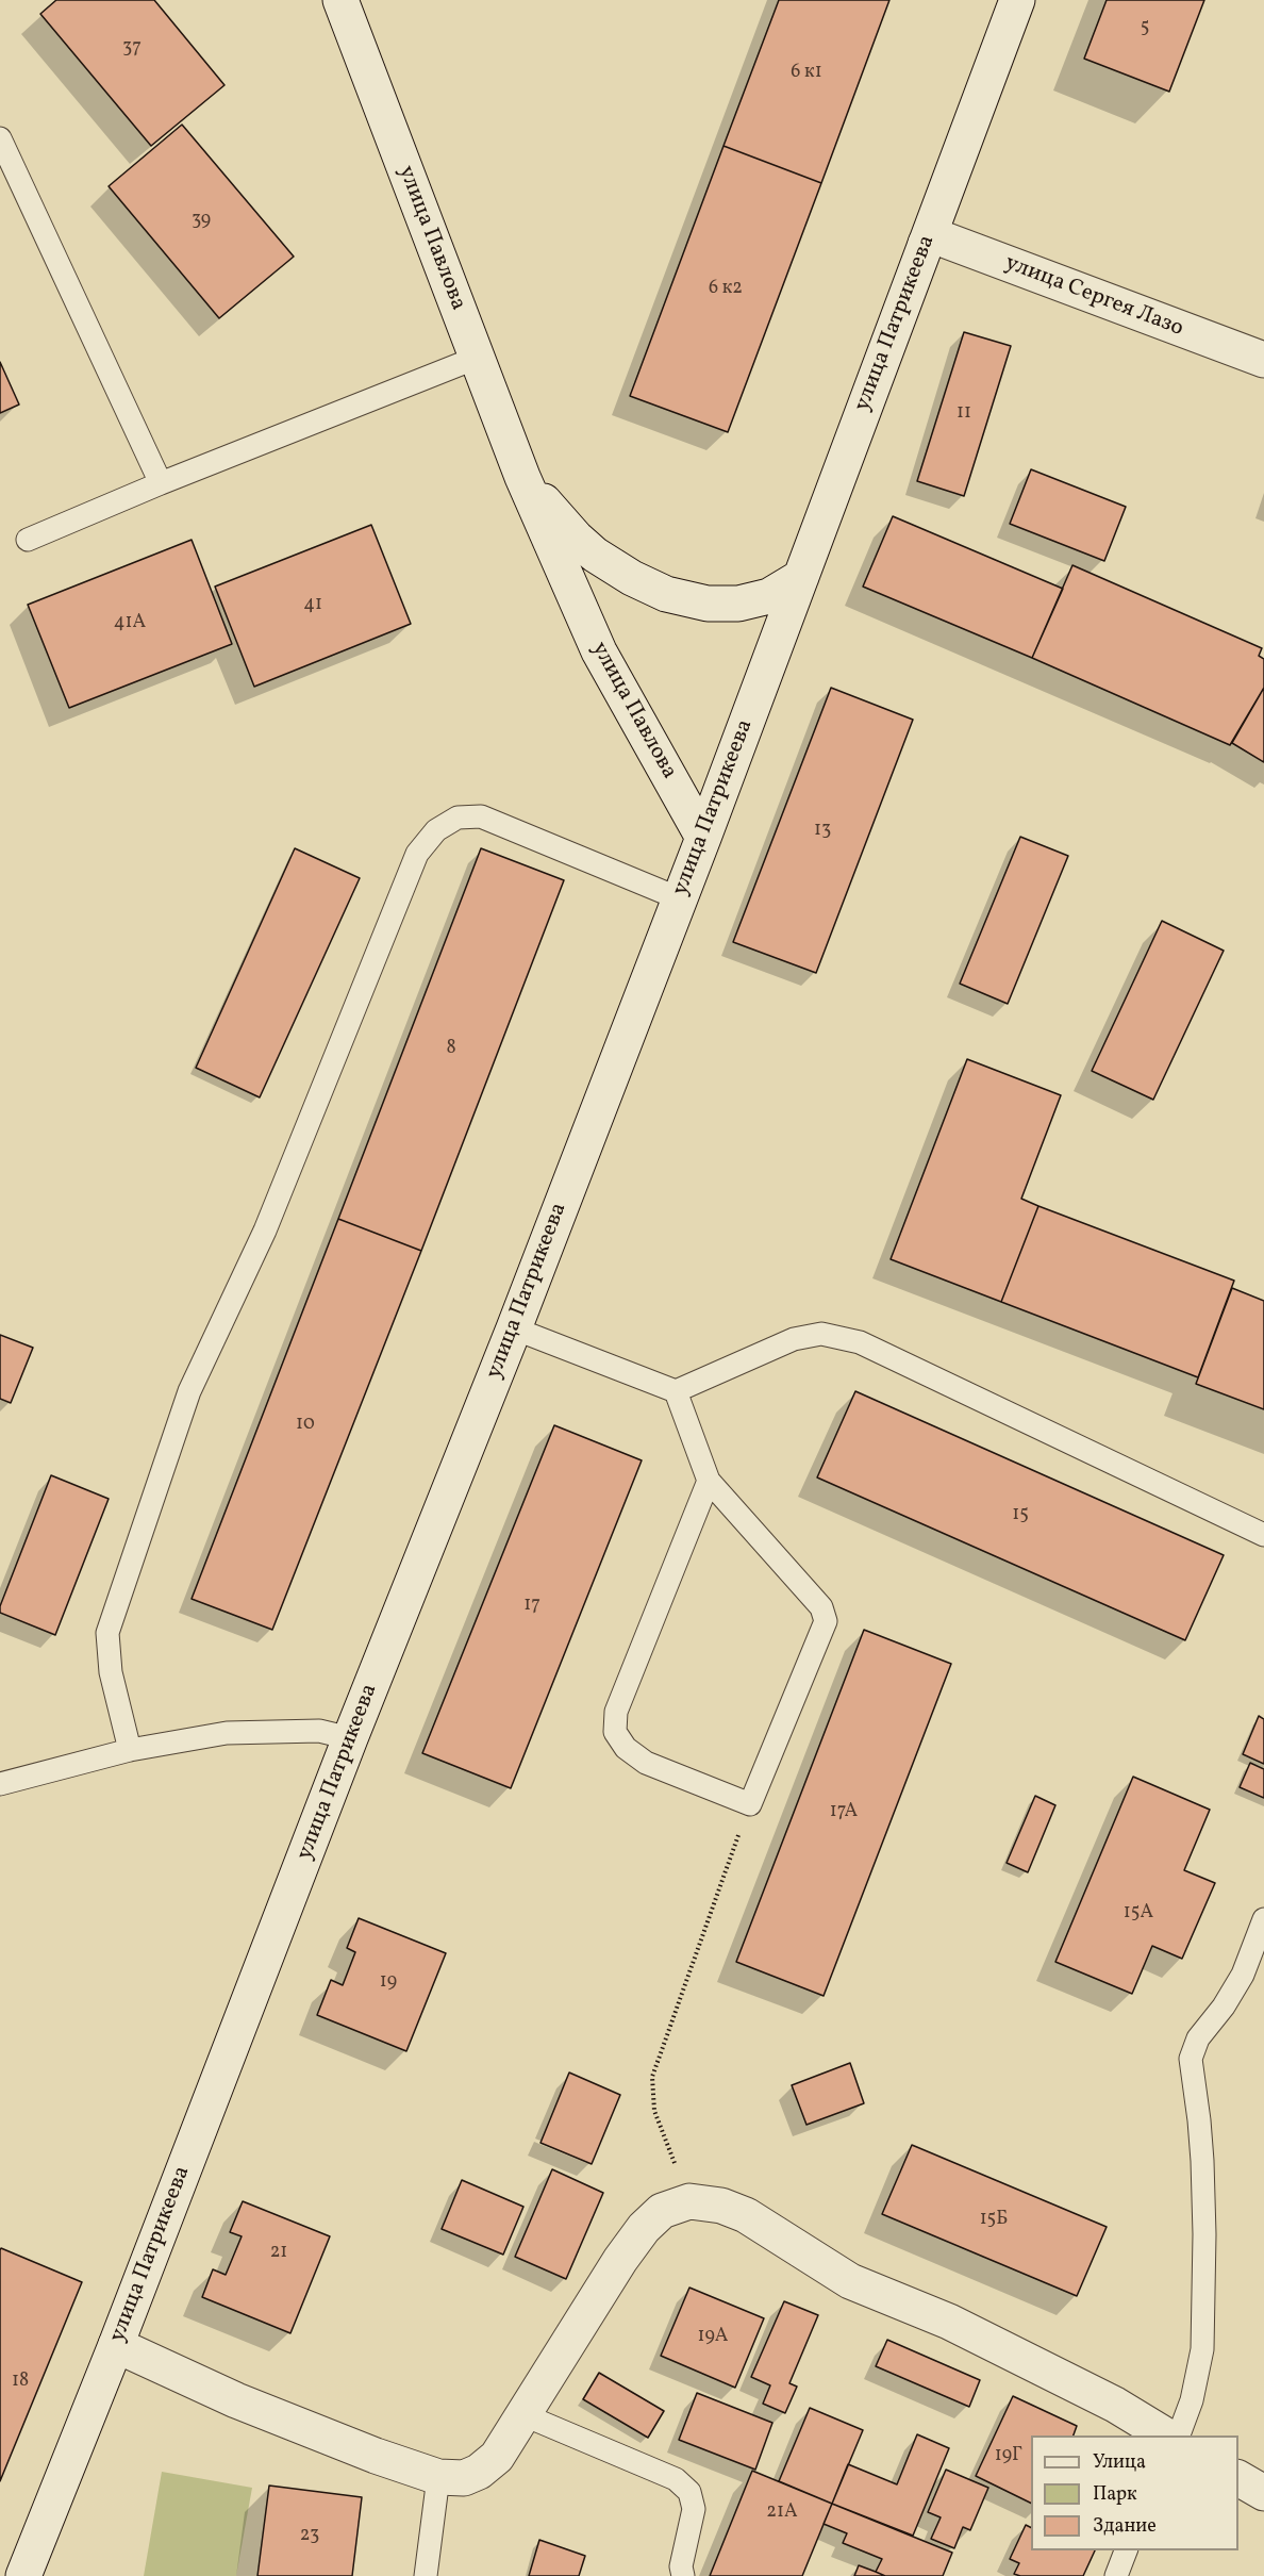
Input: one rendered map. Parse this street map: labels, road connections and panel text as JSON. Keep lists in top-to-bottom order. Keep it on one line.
{"streets":{"street":["улица Павлова","улица Сергея Лазо","улица Патрикеева"]},"crossings":[["улица Павлова","улица Патрикеева"],["улица Сергея Лазо","улица Патрикеева"]],"house_numbers":["5","37","6 к1","39","6 к2","11","41","41А","13","8","10","15","17","17А","15А","19","15Б","21","19А","18","19Г","21А","23"],"legend":["Улица","Парк","Здание"]}
